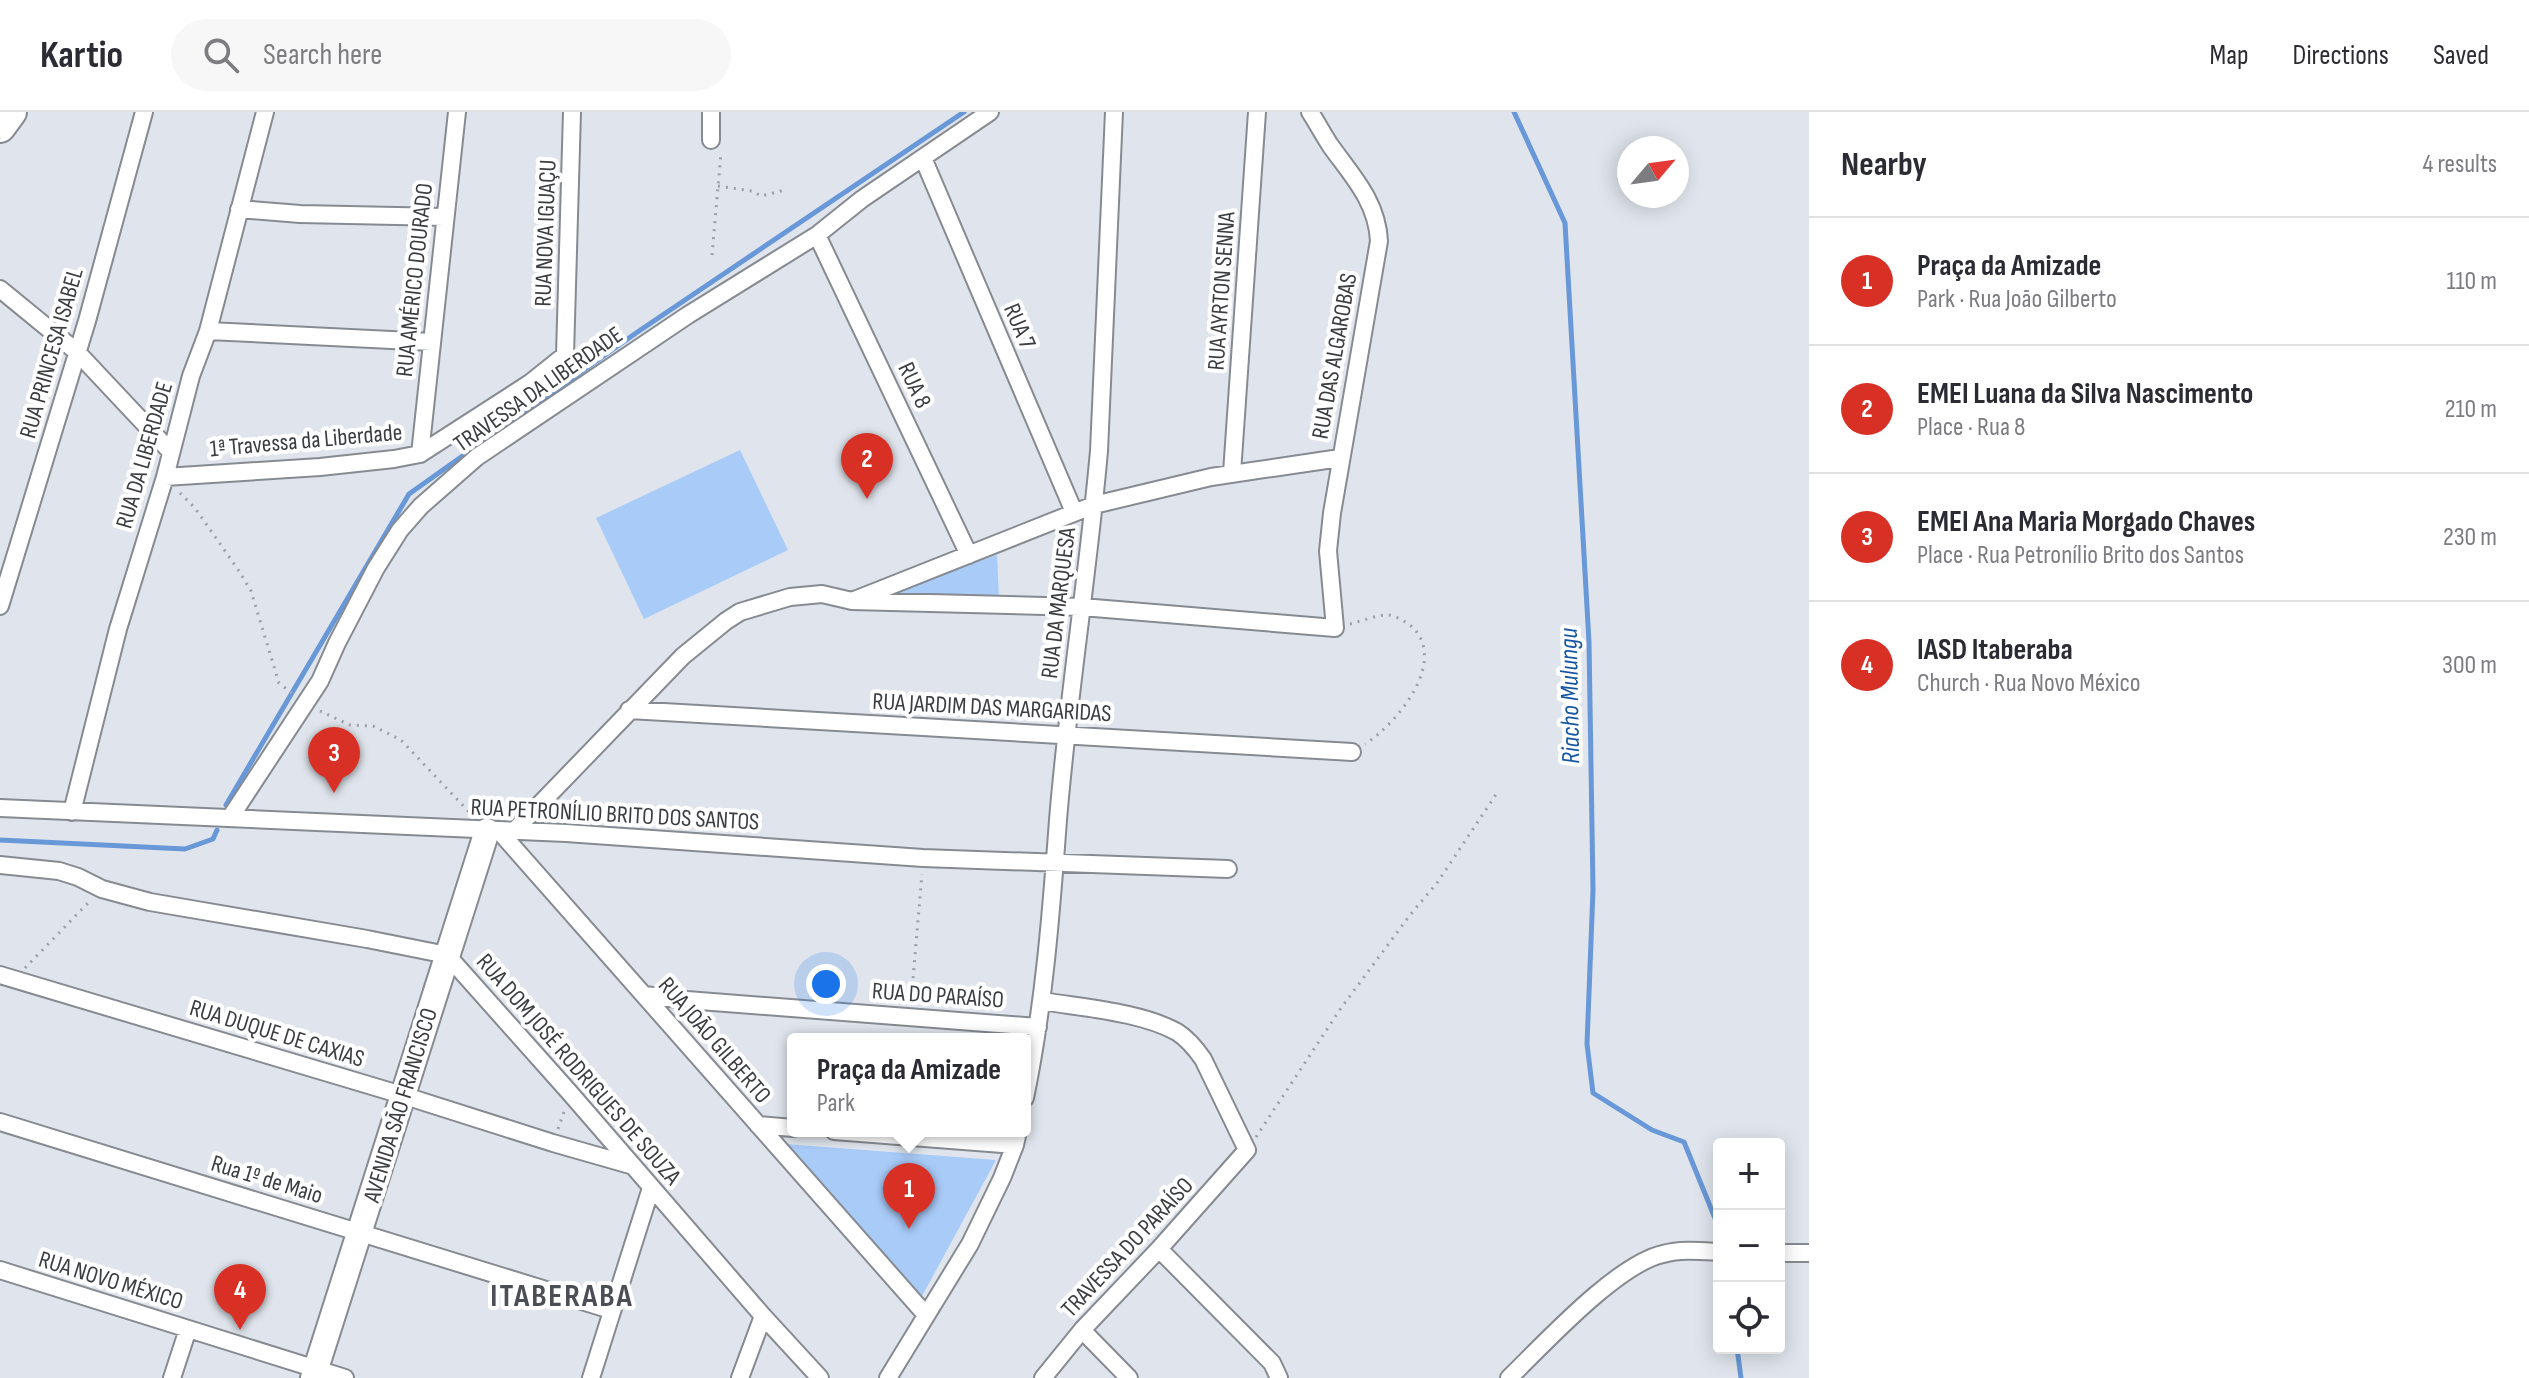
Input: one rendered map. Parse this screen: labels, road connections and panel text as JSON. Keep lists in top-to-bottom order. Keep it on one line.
{"streets":{"street":["RUA NOVA IGUAÇU","RUA AMÉRICO DOURADO","RUA AYRTON SENNA","RUA 7","RUA PRINCESA ISABEL","RUA DAS ALGAROBAS","RUA 8","TRAVESSA DA LIBERDADE","1ª Travessa da Liberdade","RUA DA LIBERDADE","RUA DA MARQUESA","RUA JARDIM DAS MARGARIDAS","RUA PETRONÍLIO BRITO DOS SANTOS","RUA DO PARAÍSO","RUA DUQUE DE CAXIAS","RUA JOÃO GILBERTO","RUA DOM JOSÉ RODRIGUES DE SOUZA","AVENIDA SÃO FRANCISCO","Rua 1º de Maio","TRAVESSA DO PARAÍSO","RUA NOVO MÉXICO"]},"crossings":[["RUA NOVA IGUAÇU","1ª Travessa da Liberdade"],["RUA AMÉRICO DOURADO","1ª Travessa da Liberdade"],["RUA 7","TRAVESSA DA LIBERDADE"],["RUA 8","TRAVESSA DA LIBERDADE"],["TRAVESSA DA LIBERDADE","RUA PETRONÍLIO BRITO DOS SANTOS"],["1ª Travessa da Liberdade","RUA DA LIBERDADE"],["RUA DA LIBERDADE","RUA PETRONÍLIO BRITO DOS SANTOS"],["RUA DA MARQUESA","RUA JARDIM DAS MARGARIDAS"],["RUA DA MARQUESA","RUA PETRONÍLIO BRITO DOS SANTOS"],["RUA DA MARQUESA","RUA DO PARAÍSO"],["RUA PETRONÍLIO BRITO DOS SANTOS","RUA JOÃO GILBERTO"],["RUA PETRONÍLIO BRITO DOS SANTOS","AVENIDA SÃO FRANCISCO"],["RUA DO PARAÍSO","RUA JOÃO GILBERTO"],["RUA DUQUE DE CAXIAS","RUA DOM JOSÉ RODRIGUES DE SOUZA"],["RUA DUQUE DE CAXIAS","AVENIDA SÃO FRANCISCO"],["RUA JOÃO GILBERTO","AVENIDA SÃO FRANCISCO"],["RUA DOM JOSÉ RODRIGUES DE SOUZA","AVENIDA SÃO FRANCISCO"],["AVENIDA SÃO FRANCISCO","Rua 1º de Maio"],["AVENIDA SÃO FRANCISCO","RUA NOVO MÉXICO"]],"districts":["ITABERABA"],"water":["Riacho Mulungu"],"north":"top right","page":{"header":"Kartio","search":"Search here","nav":["Map","Directions","Saved"],"heading":["Nearby","4 results"],"list":[{"mark":"1","name":"Praça da Amizade","note":"Park · Rua João Gilberto","value":"110 m"},{"mark":"2","name":"EMEI Luana da Silva Nascimento","note":"Place · Rua 8","value":"210 m"},{"mark":"3","name":"EMEI Ana Maria Morgado Chaves","note":"Place · Rua Petronílio Brito dos Santos","value":"230 m"},{"mark":"4","name":"IASD Itaberaba","note":"Church · Rua Novo México","value":"300 m"}],"pins":["2","3","1","4"],"popup":["Praça da Amizade","Park"],"map_buttons":["+","−"]}}
